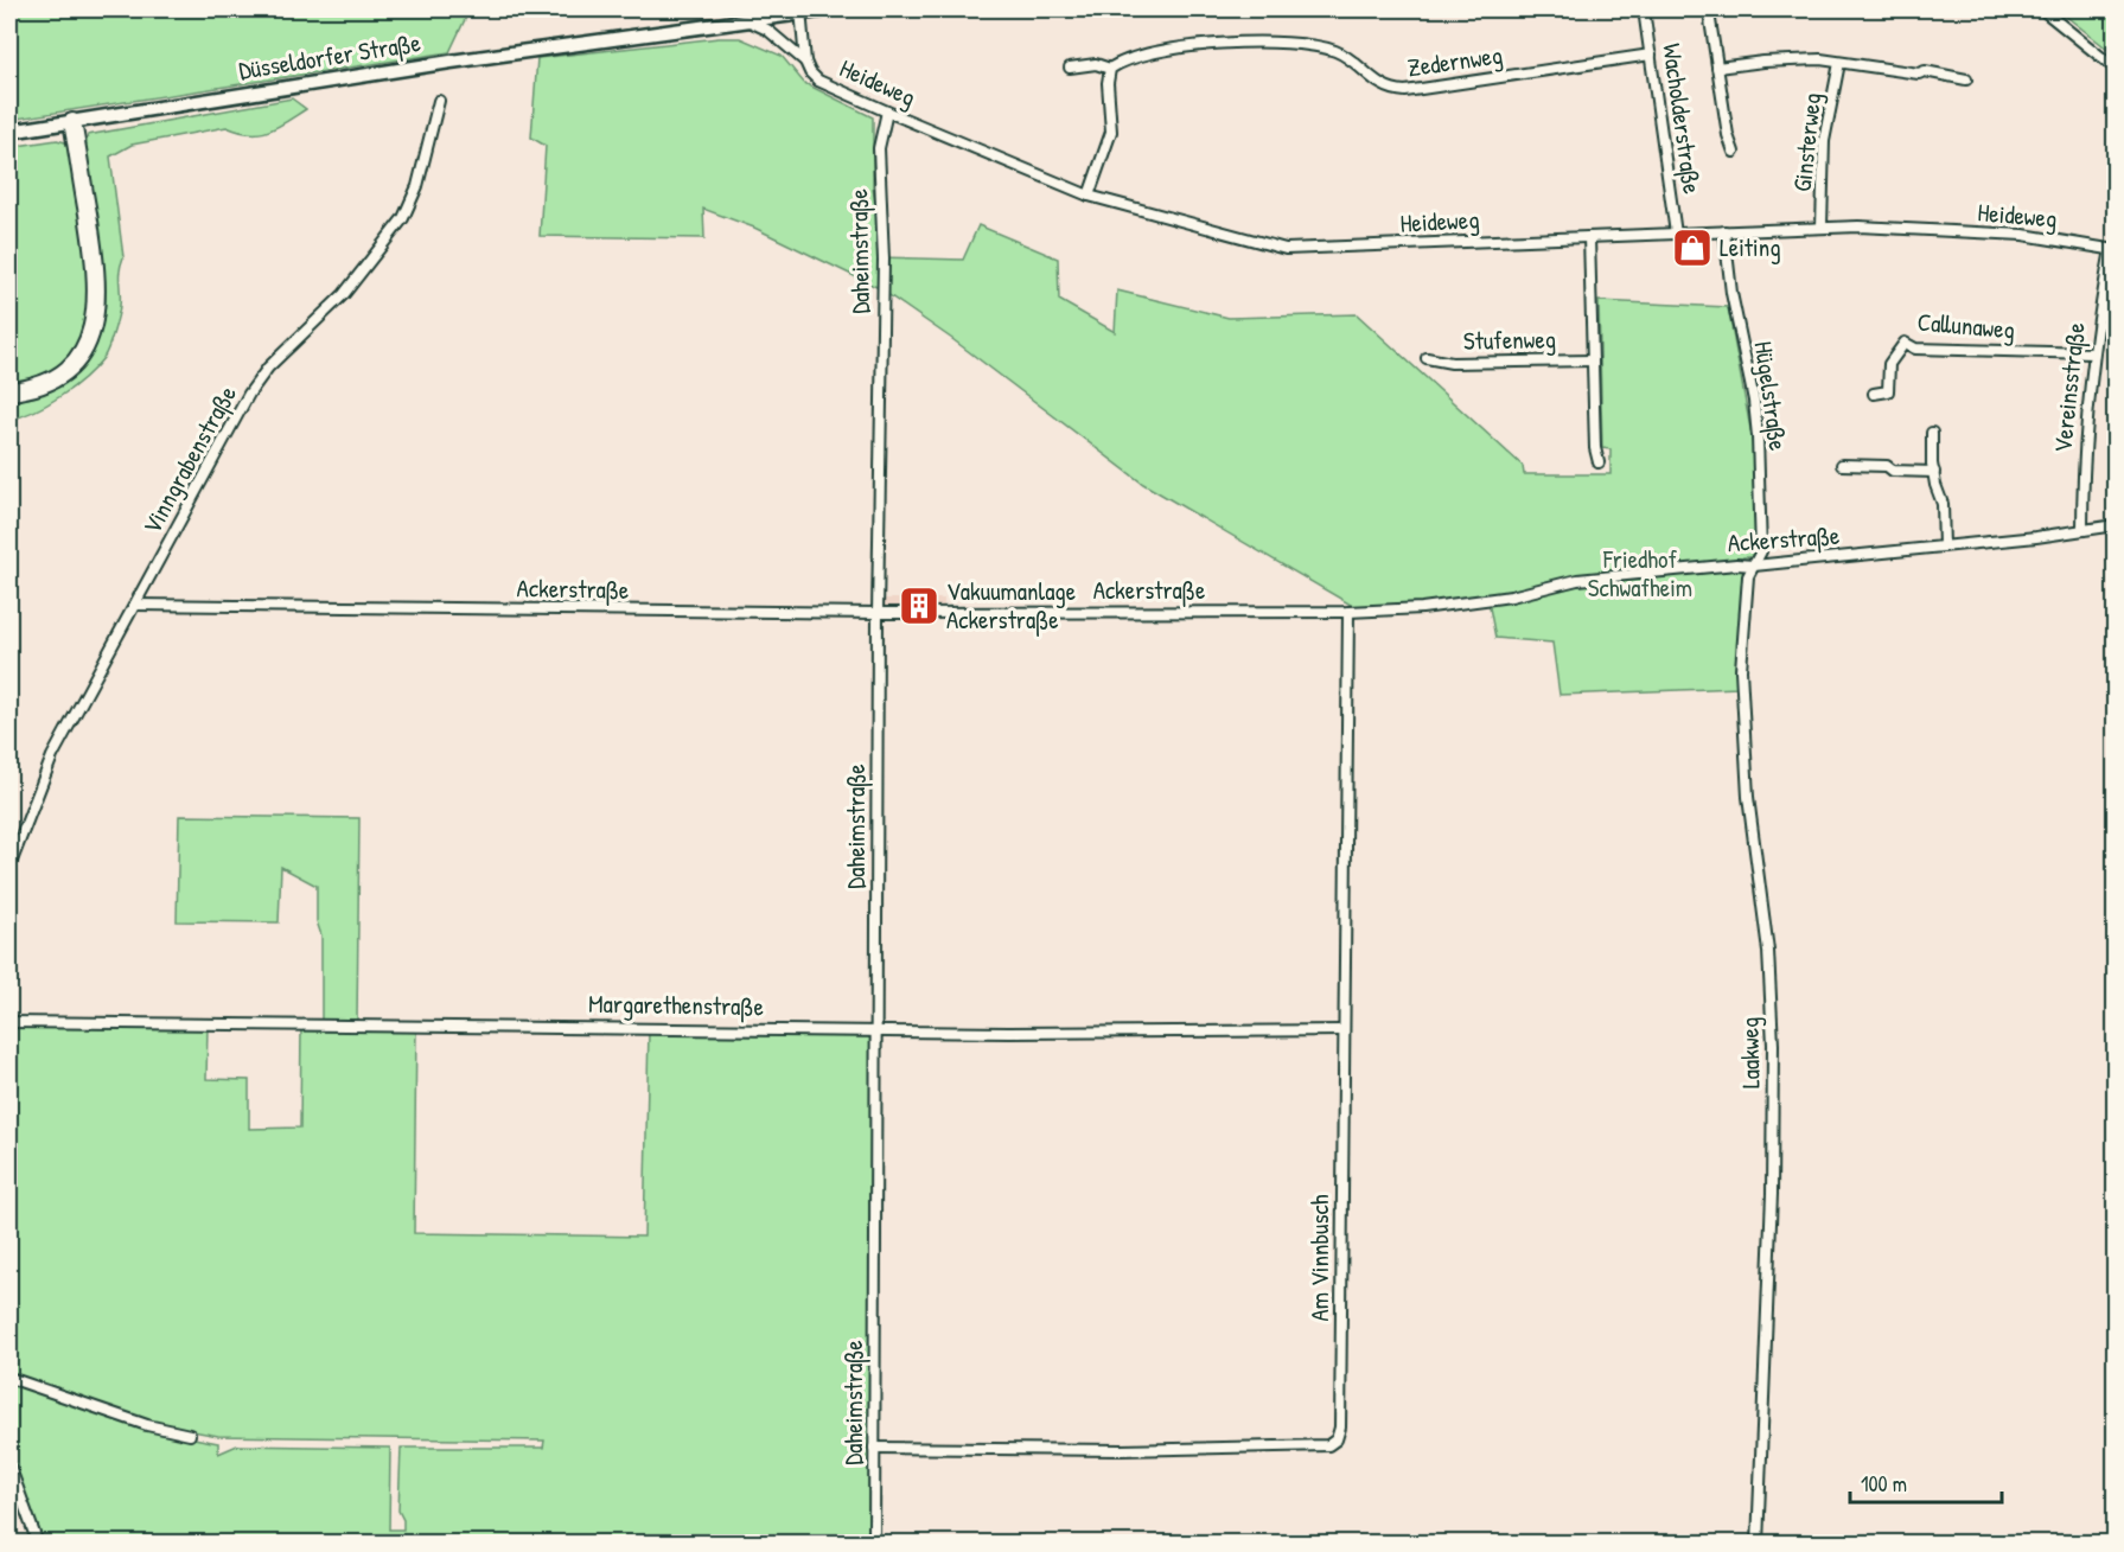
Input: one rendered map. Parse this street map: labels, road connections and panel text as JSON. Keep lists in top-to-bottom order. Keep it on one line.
{"streets":{"main road":["Düsseldorfer Straße"],"street":["Zedernweg","Heideweg","Wacholderstraße","Ginsterweg","Daheimstraße","Callunaweg","Stufenweg","Vereinsstraße","Hügelstraße","Vinngrabenstraße","Ackerstraße","Margarethenstraße","Laakweg","Am Vinnbusch"]},"crossings":[["Düsseldorfer Straße","Heideweg"],["Zedernweg","Wacholderstraße"],["Heideweg","Wacholderstraße"],["Heideweg","Ginsterweg"],["Heideweg","Daheimstraße"],["Heideweg","Stufenweg"],["Heideweg","Vereinsstraße"],["Heideweg","Hügelstraße"],["Daheimstraße","Ackerstraße"],["Daheimstraße","Margarethenstraße"],["Daheimstraße","Am Vinnbusch"],["Callunaweg","Vereinsstraße"],["Vereinsstraße","Ackerstraße"],["Hügelstraße","Ackerstraße"],["Hügelstraße","Laakweg"],["Vinngrabenstraße","Ackerstraße"],["Ackerstraße","Laakweg"],["Ackerstraße","Am Vinnbusch"],["Margarethenstraße","Am Vinnbusch"]],"parks":["Friedhof Schwafheim"],"places":{"shop":["Leiting"],"building":["Vakuumanlage Ackerstraße"]},"scale_bar":"100 m"}
